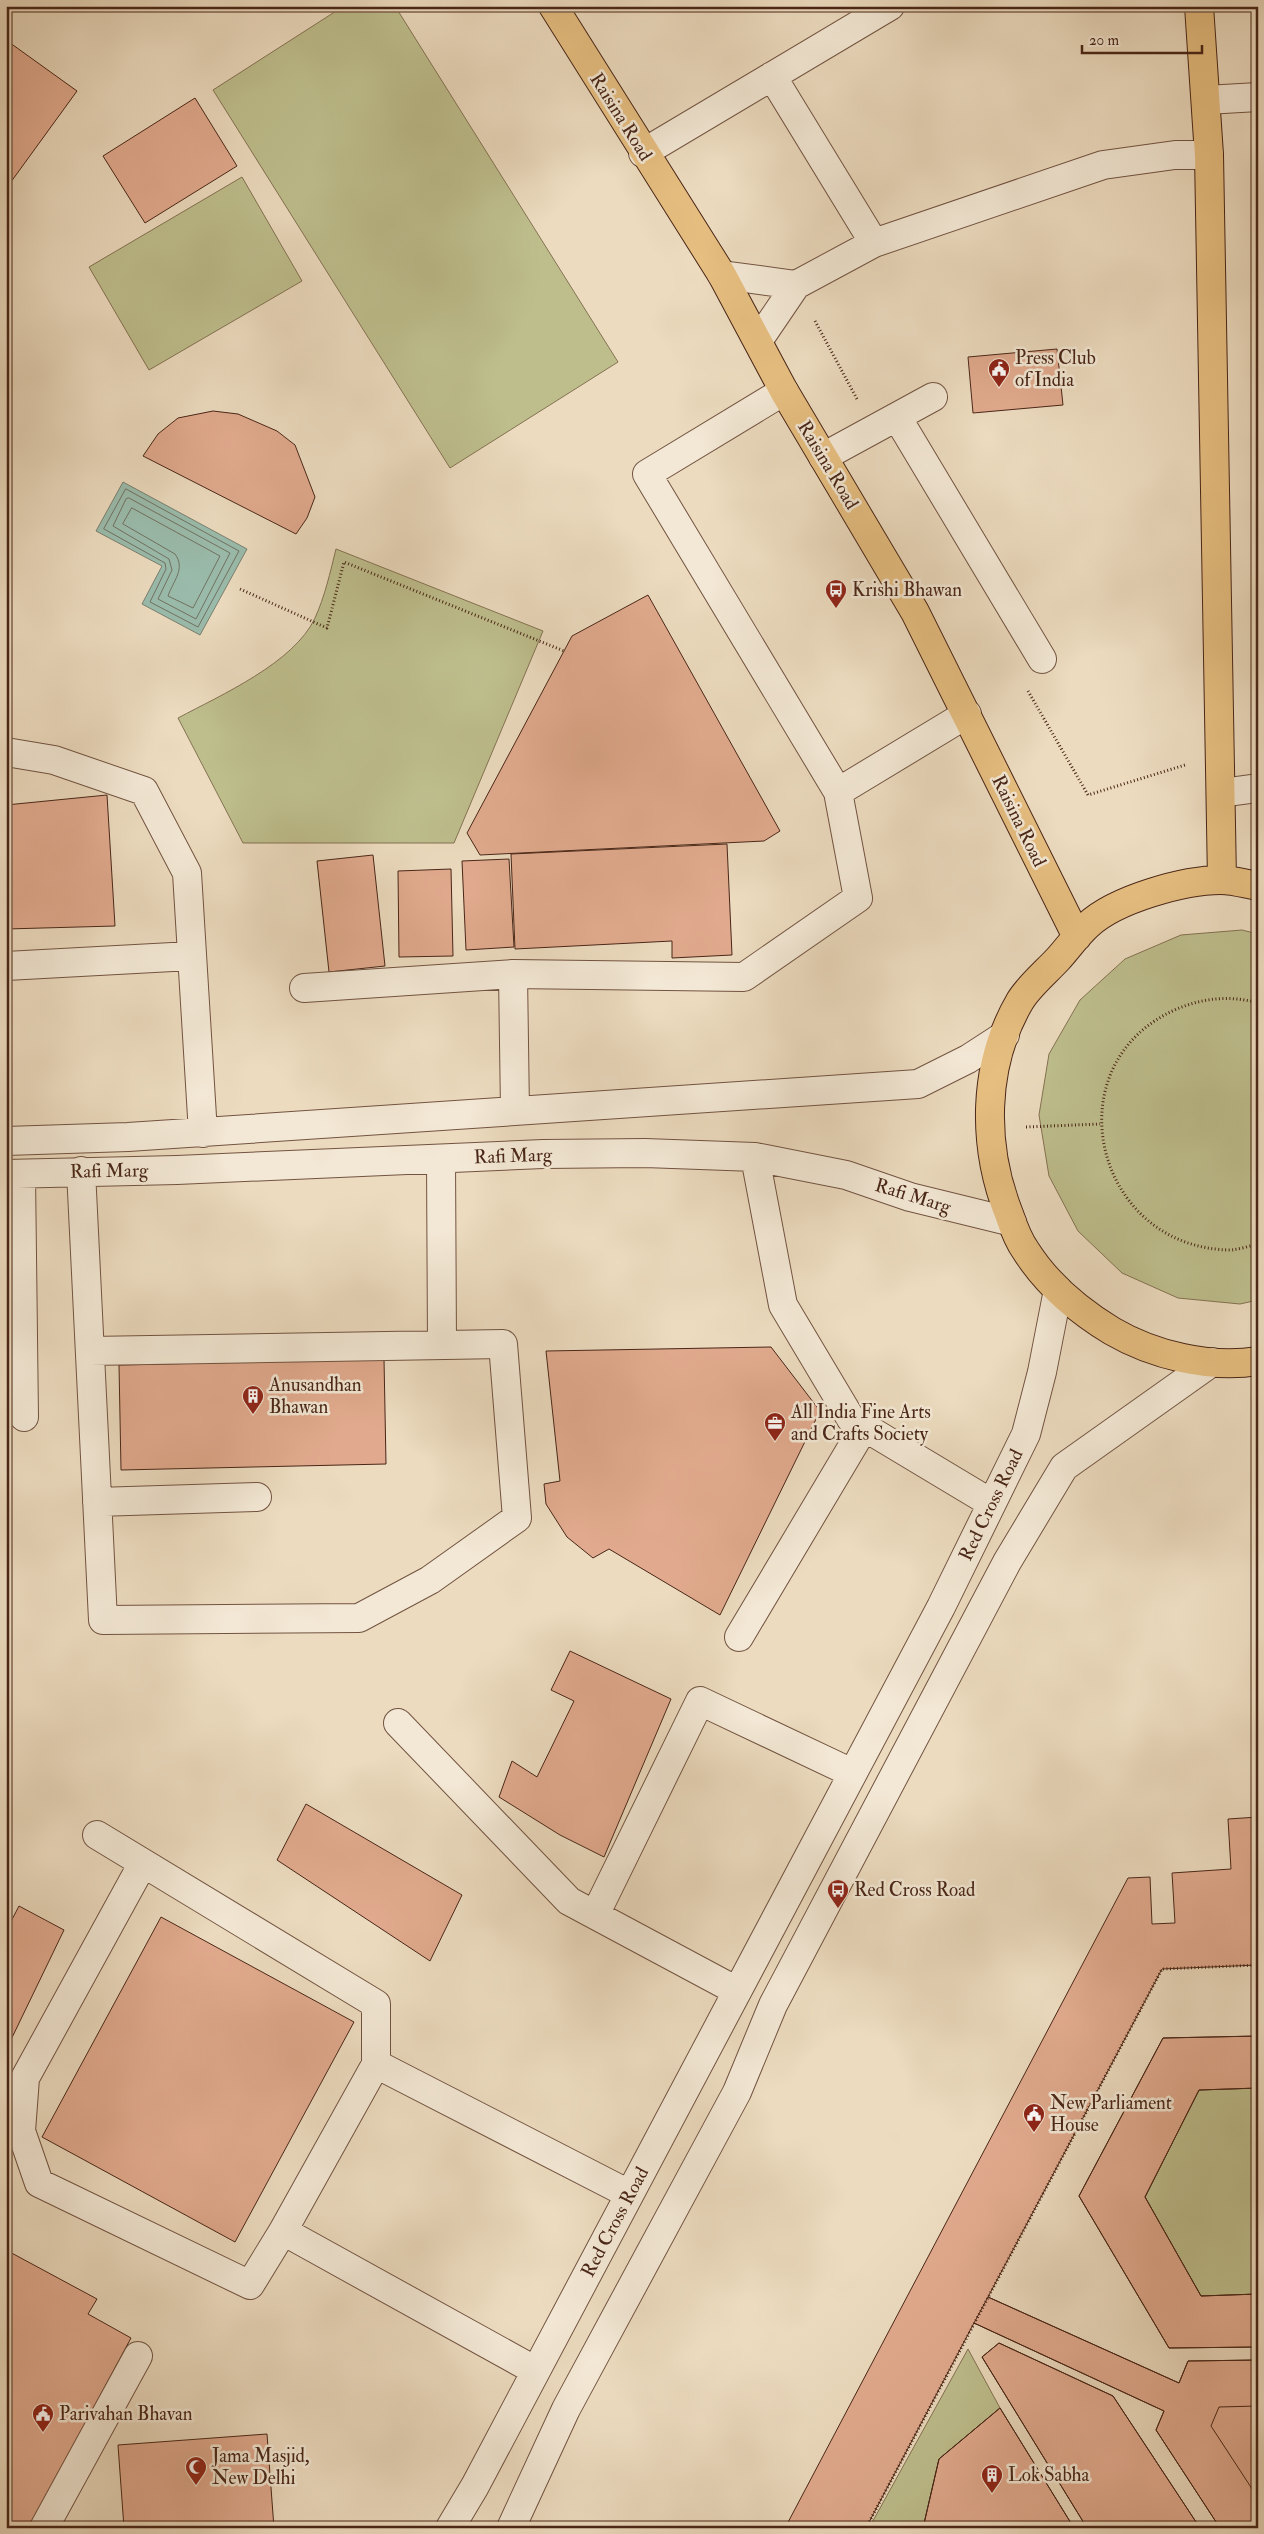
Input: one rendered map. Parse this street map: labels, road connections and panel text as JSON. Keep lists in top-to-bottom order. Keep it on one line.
{"streets":{"main road":["Raisina Road"],"street":["Rafi Marg","Red Cross Road"]},"places":{"public building":["Press Club of India","New Parliament House","Parivahan Bhavan"],"bus stop":["Krishi Bhawan","Red Cross Road"],"building":["Anusandhan Bhawan","Lok Sabha"],"office":["All India Fine Arts and Crafts Society"],"mosque":["Jama Masjid, New Delhi"]},"scale_bar":"20 m"}
